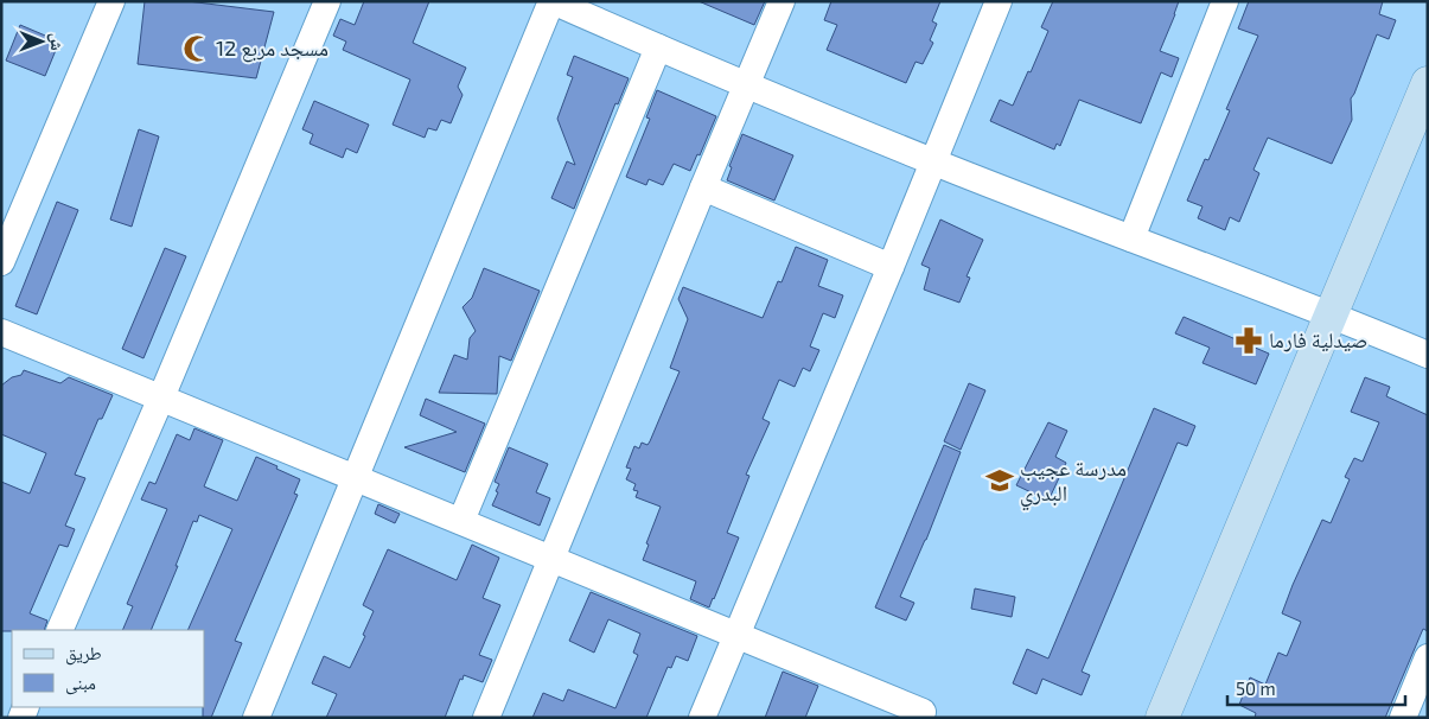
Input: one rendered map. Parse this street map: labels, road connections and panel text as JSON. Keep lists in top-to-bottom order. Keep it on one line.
{"places":{"mosque":["مسجد مربع 12"],"pharmacy":["صيدلية فارما"],"school or university":["مدرسة عجيب البدري"]},"legend":["طريق","مبنى"],"scale_bar":"50 m","north":"right"}
